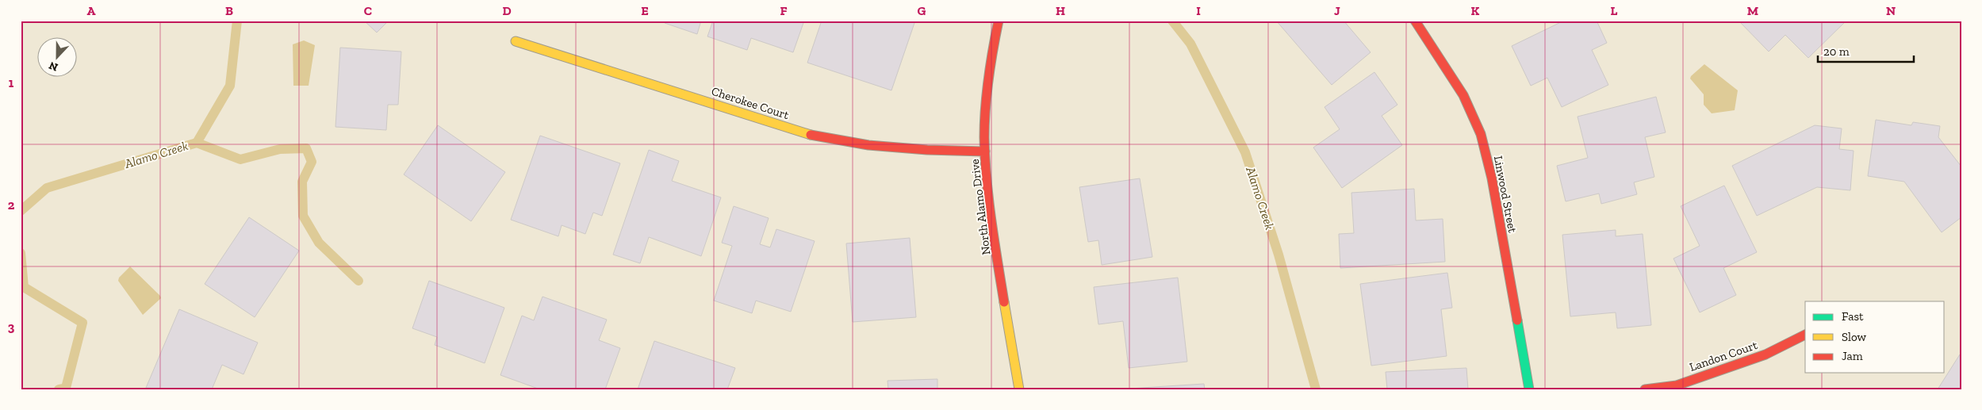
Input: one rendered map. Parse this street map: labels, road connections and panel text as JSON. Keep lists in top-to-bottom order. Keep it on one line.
{"streets":{"street":["Cherokee Court","Linwood Street","North Alamo Drive","Landon Court"]},"crossings":[["Cherokee Court","North Alamo Drive"]],"water":["Alamo Creek"],"legend":["Fast","Slow","Jam"],"scale_bar":"20 m","north":"bottom","grid":{"columns":["A","B","C","D","E","F","G","H","I","J","K","L","M","N"],"rows":["1","2","3"]}}
